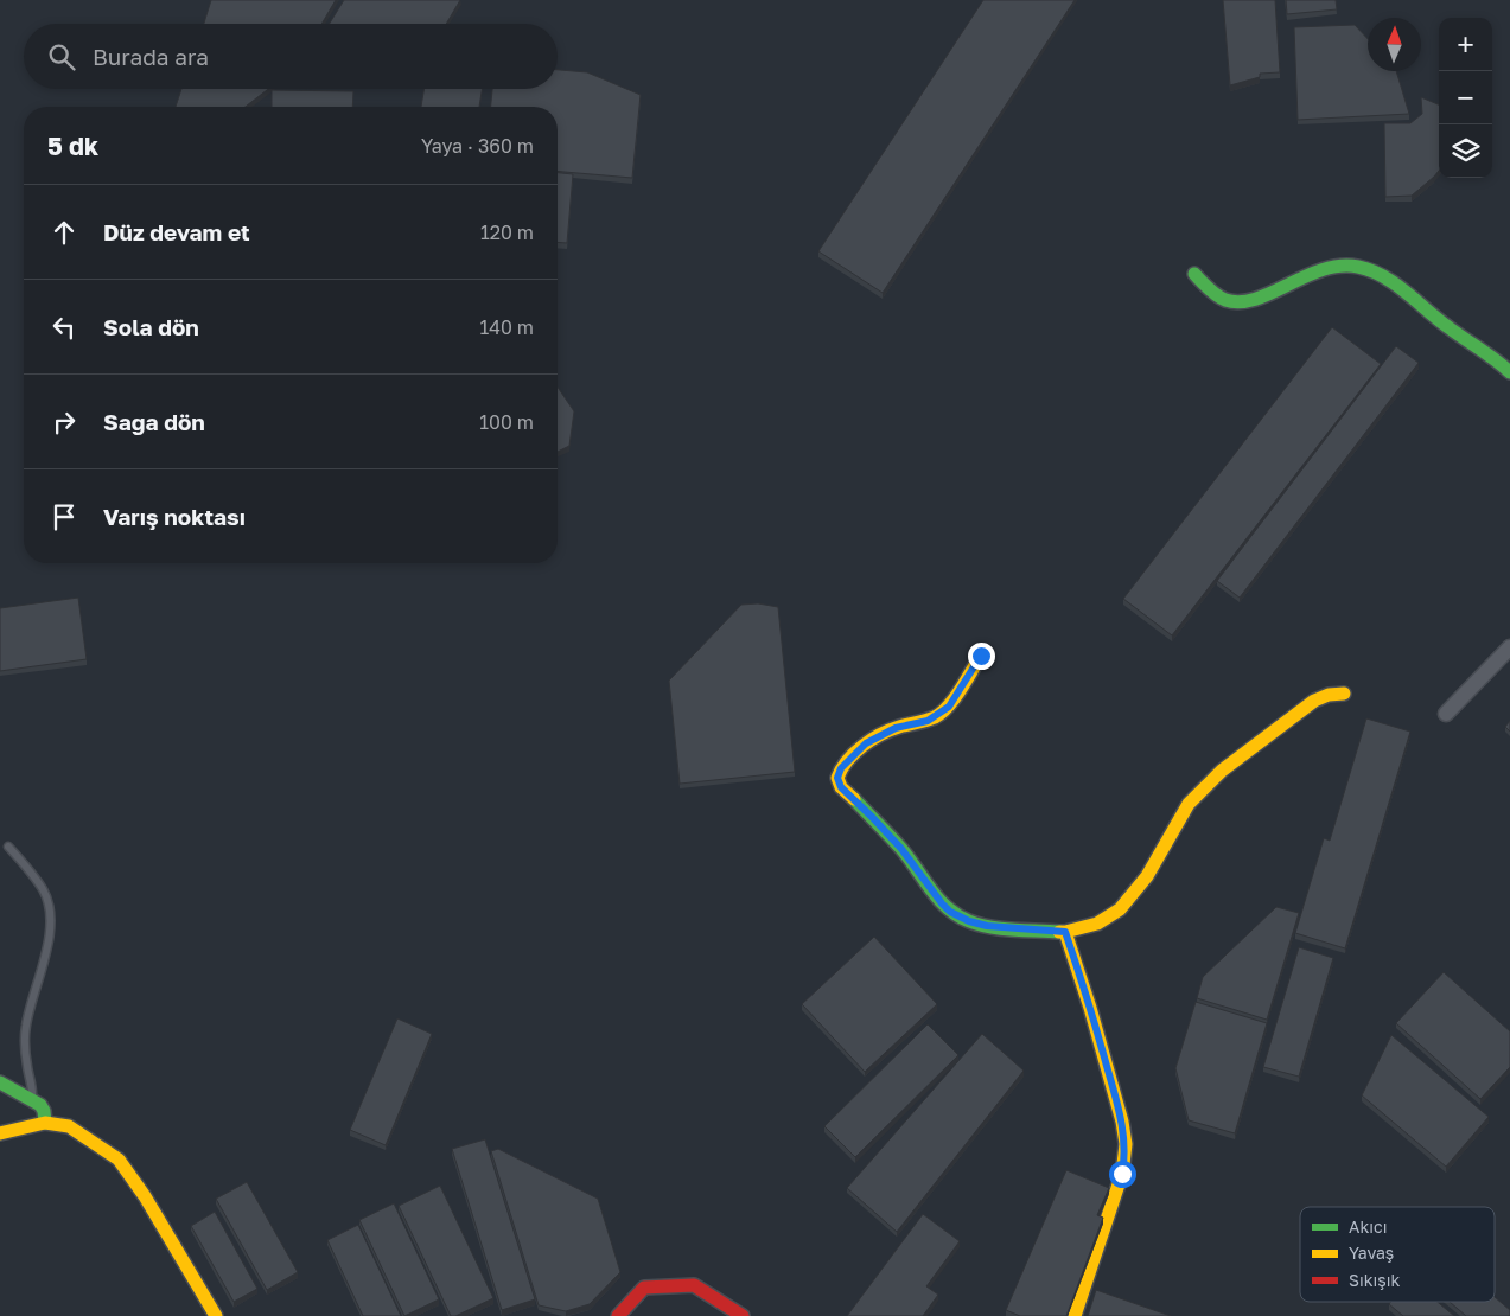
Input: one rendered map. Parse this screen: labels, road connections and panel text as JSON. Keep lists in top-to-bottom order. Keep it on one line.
{"legend":["Akıcı","Yavaş","Sıkışık"],"north":"top","page":{"map_buttons":["+","−"],"search":"Burada ara","heading":["5 dk","Yaya · 360 m"],"list":[["Düz devam et","120 m"],["Sola dön","140 m"],["Sağa dön","100 m"],"Varış noktası"]}}
